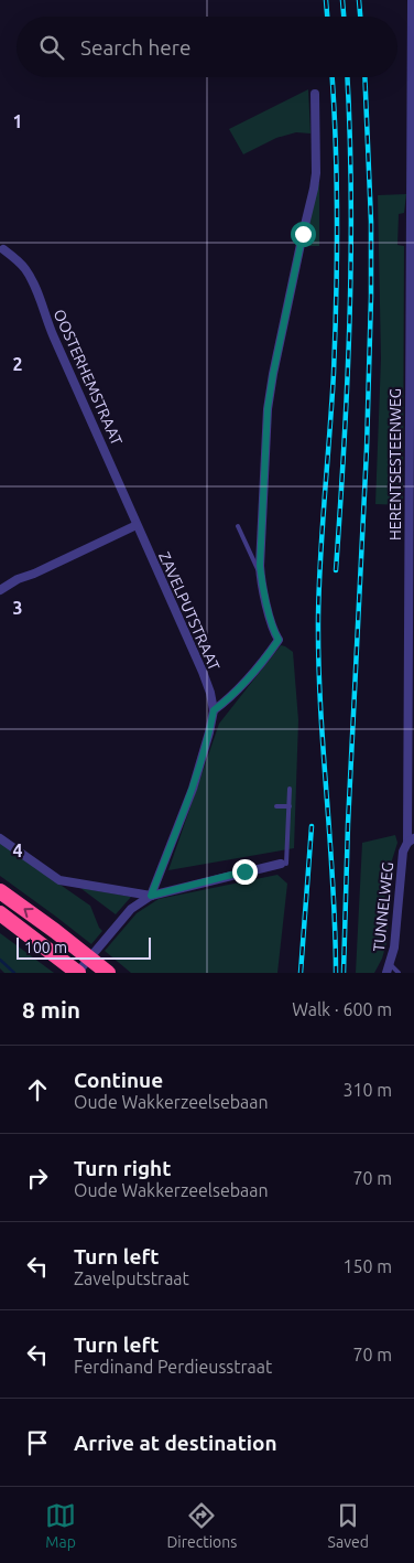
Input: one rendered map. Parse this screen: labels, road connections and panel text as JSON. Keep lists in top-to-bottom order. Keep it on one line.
{"streets":{"street":["OOSTERHEMSTRAAT","HERENTSESTEENWEG","ZAVELPUTSTRAAT","TUNNELWEG"]},"crossings":[["OOSTERHEMSTRAAT","ZAVELPUTSTRAAT"],["HERENTSESTEENWEG","TUNNELWEG"]],"scale_bar":"100 m","page":{"search":"Search here","scale":"100 m","heading":["8 min","Walk · 600 m"],"list":[["Continue","Oude Wakkerzeelsebaan","310 m"],["Turn right","Oude Wakkerzeelsebaan","70 m"],["Turn left","Zavelputstraat","150 m"],["Turn left","Ferdinand Perdieusstraat","70 m"],"Arrive at destination"],"nav":["Map","Directions","Saved"]},"grid":{"rows":["1","2","3","4"]}}
